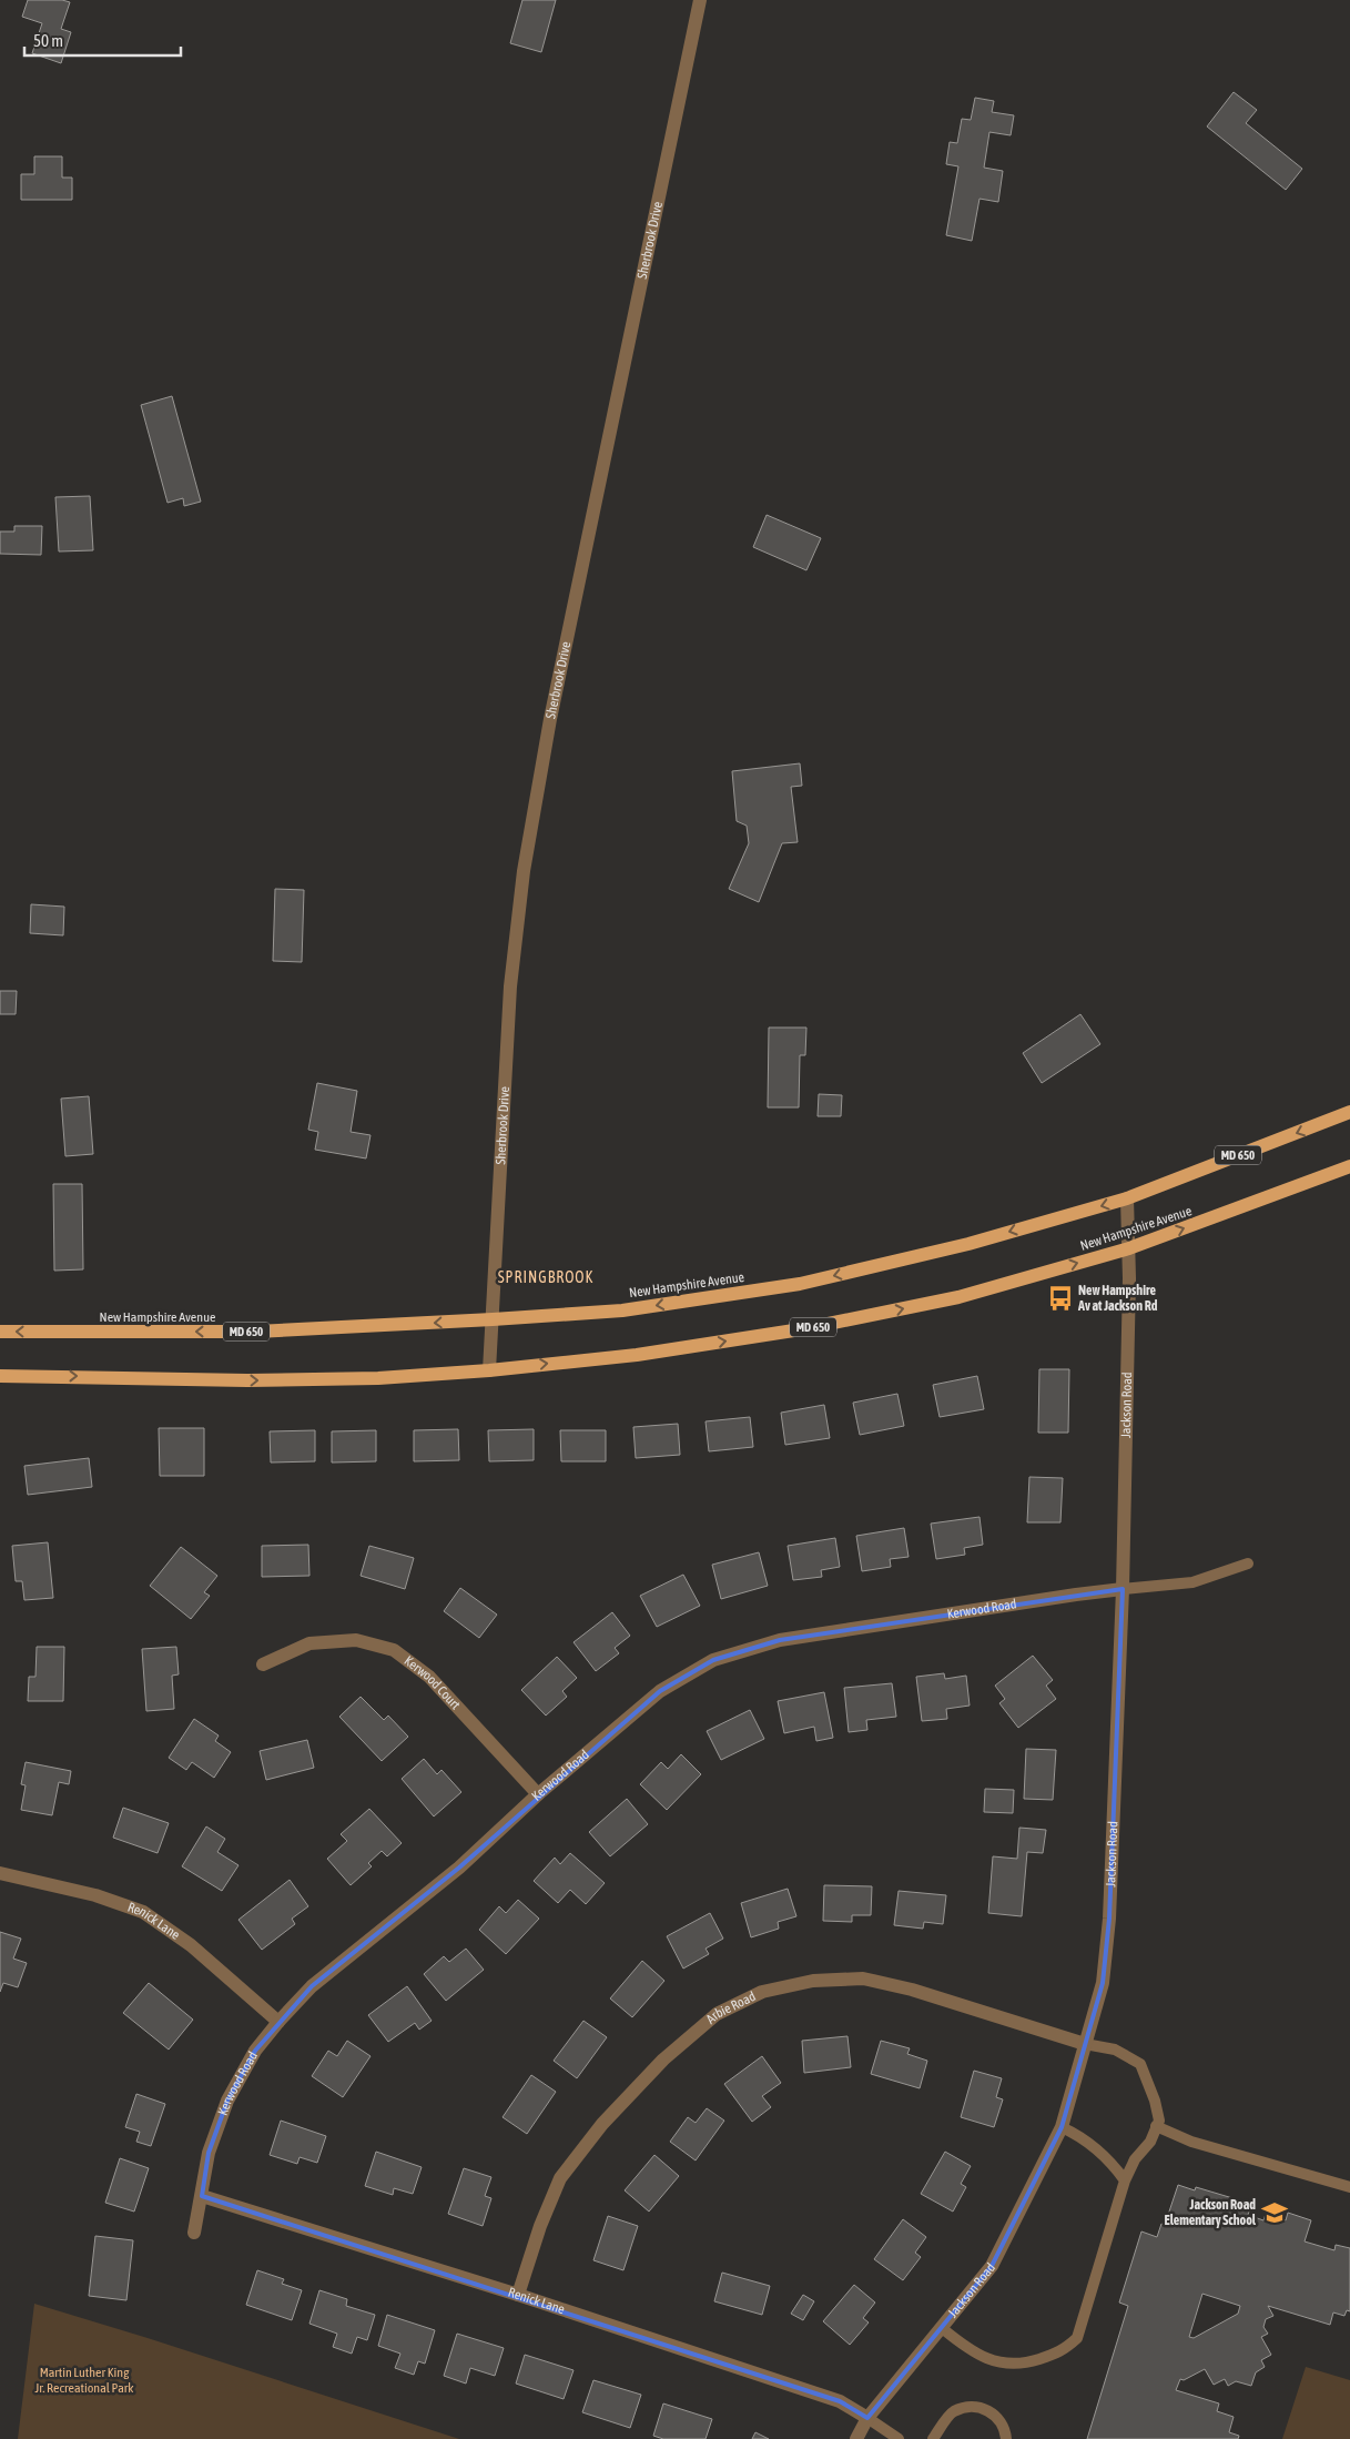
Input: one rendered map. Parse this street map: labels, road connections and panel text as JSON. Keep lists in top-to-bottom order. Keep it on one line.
{"streets":{"main road":["MD 650","New Hampshire Avenue"],"street":["Sherbrook Drive","Jackson Road","Kerwood Road","Kerwood Court","Renick Lane","Arbie Road"]},"crossings":[["Sherbrook Drive","New Hampshire Avenue"],["New Hampshire Avenue","Jackson Road"],["Jackson Road","Kerwood Road"],["Jackson Road","Renick Lane"],["Jackson Road","Arbie Road"],["Kerwood Road","Kerwood Court"],["Kerwood Road","Renick Lane"],["Renick Lane","Arbie Road"]],"districts":["SPRINGBROOK"],"parks":["Martin Luther King Jr. Recreational Park"],"places":{"bus stop":["New Hampshire Av at Jackson Rd"],"school or university":["Jackson Road Elementary School"]},"scale_bar":"50 m"}
